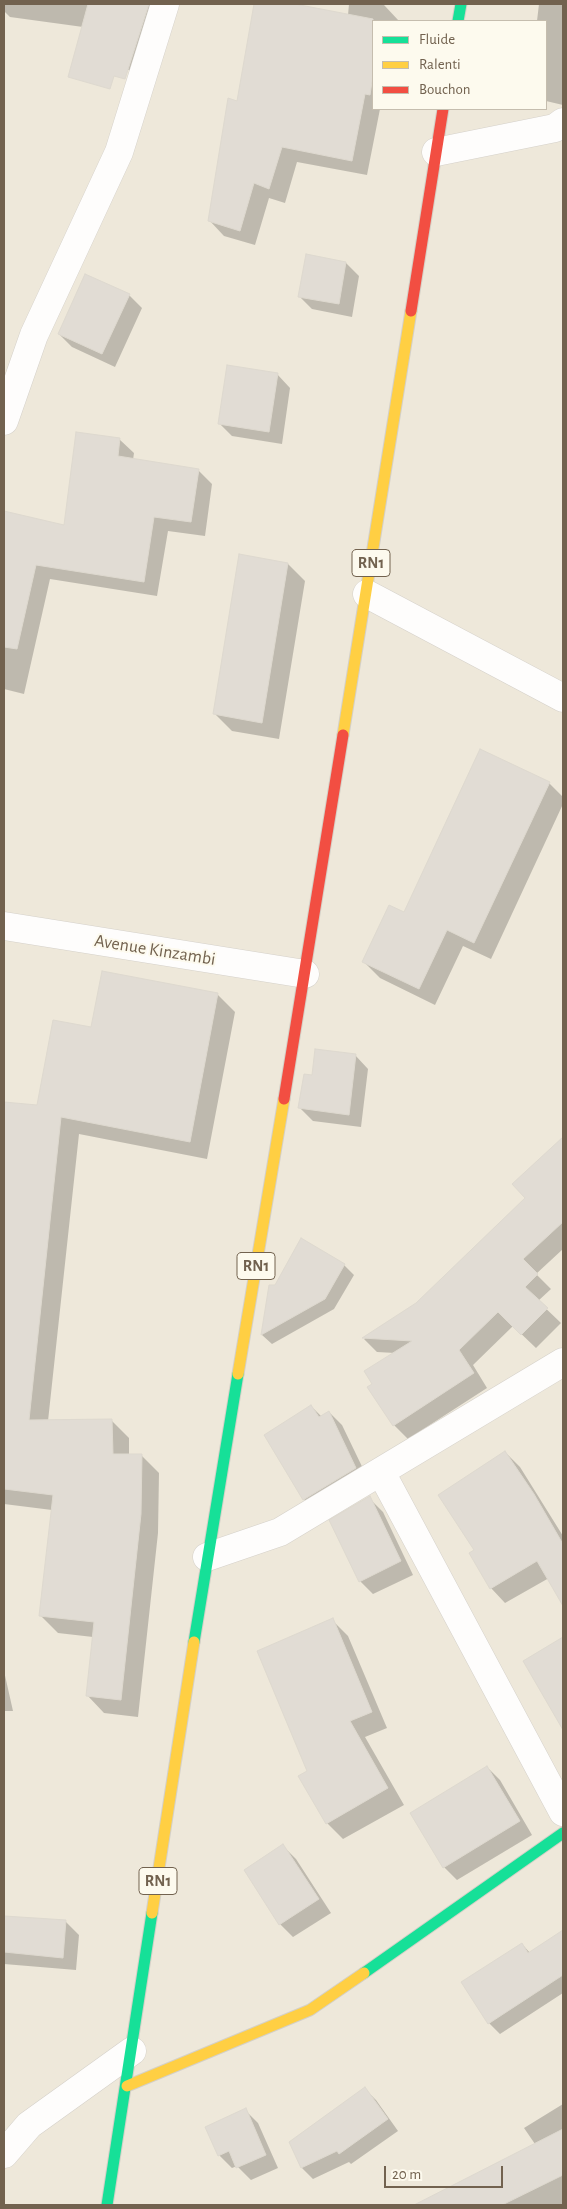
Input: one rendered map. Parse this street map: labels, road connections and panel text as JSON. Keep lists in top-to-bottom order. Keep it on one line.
{"streets":{"main road":["RN1"],"street":["Avenue Kinzambi"]},"crossings":[["RN1","Avenue Kinzambi"]],"legend":["Fluide","Ralenti","Bouchon"],"scale_bar":"20 m"}
